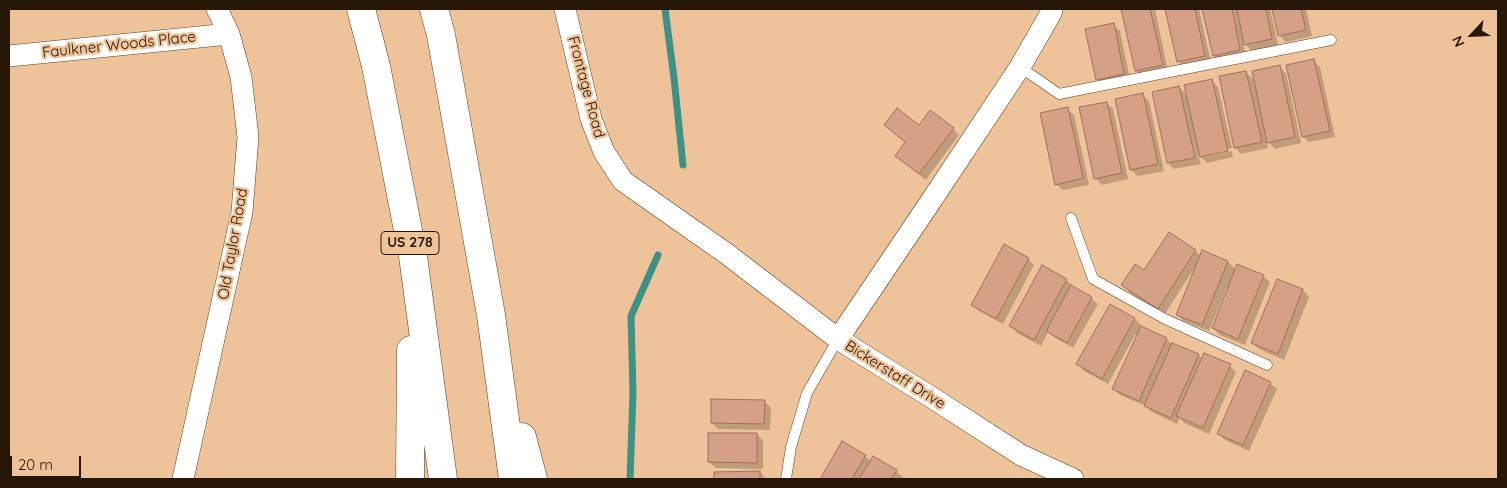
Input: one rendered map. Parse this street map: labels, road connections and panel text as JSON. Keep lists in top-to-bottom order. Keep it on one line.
{"streets":{"highway":["US 278"],"street":["Faulkner Woods Place","Frontage Road","Old Taylor Road","Bickerstaff Drive"]},"crossings":[["Faulkner Woods Place","Old Taylor Road"],["Frontage Road","Bickerstaff Drive"]],"scale_bar":"20 m","north":"bottom left"}
